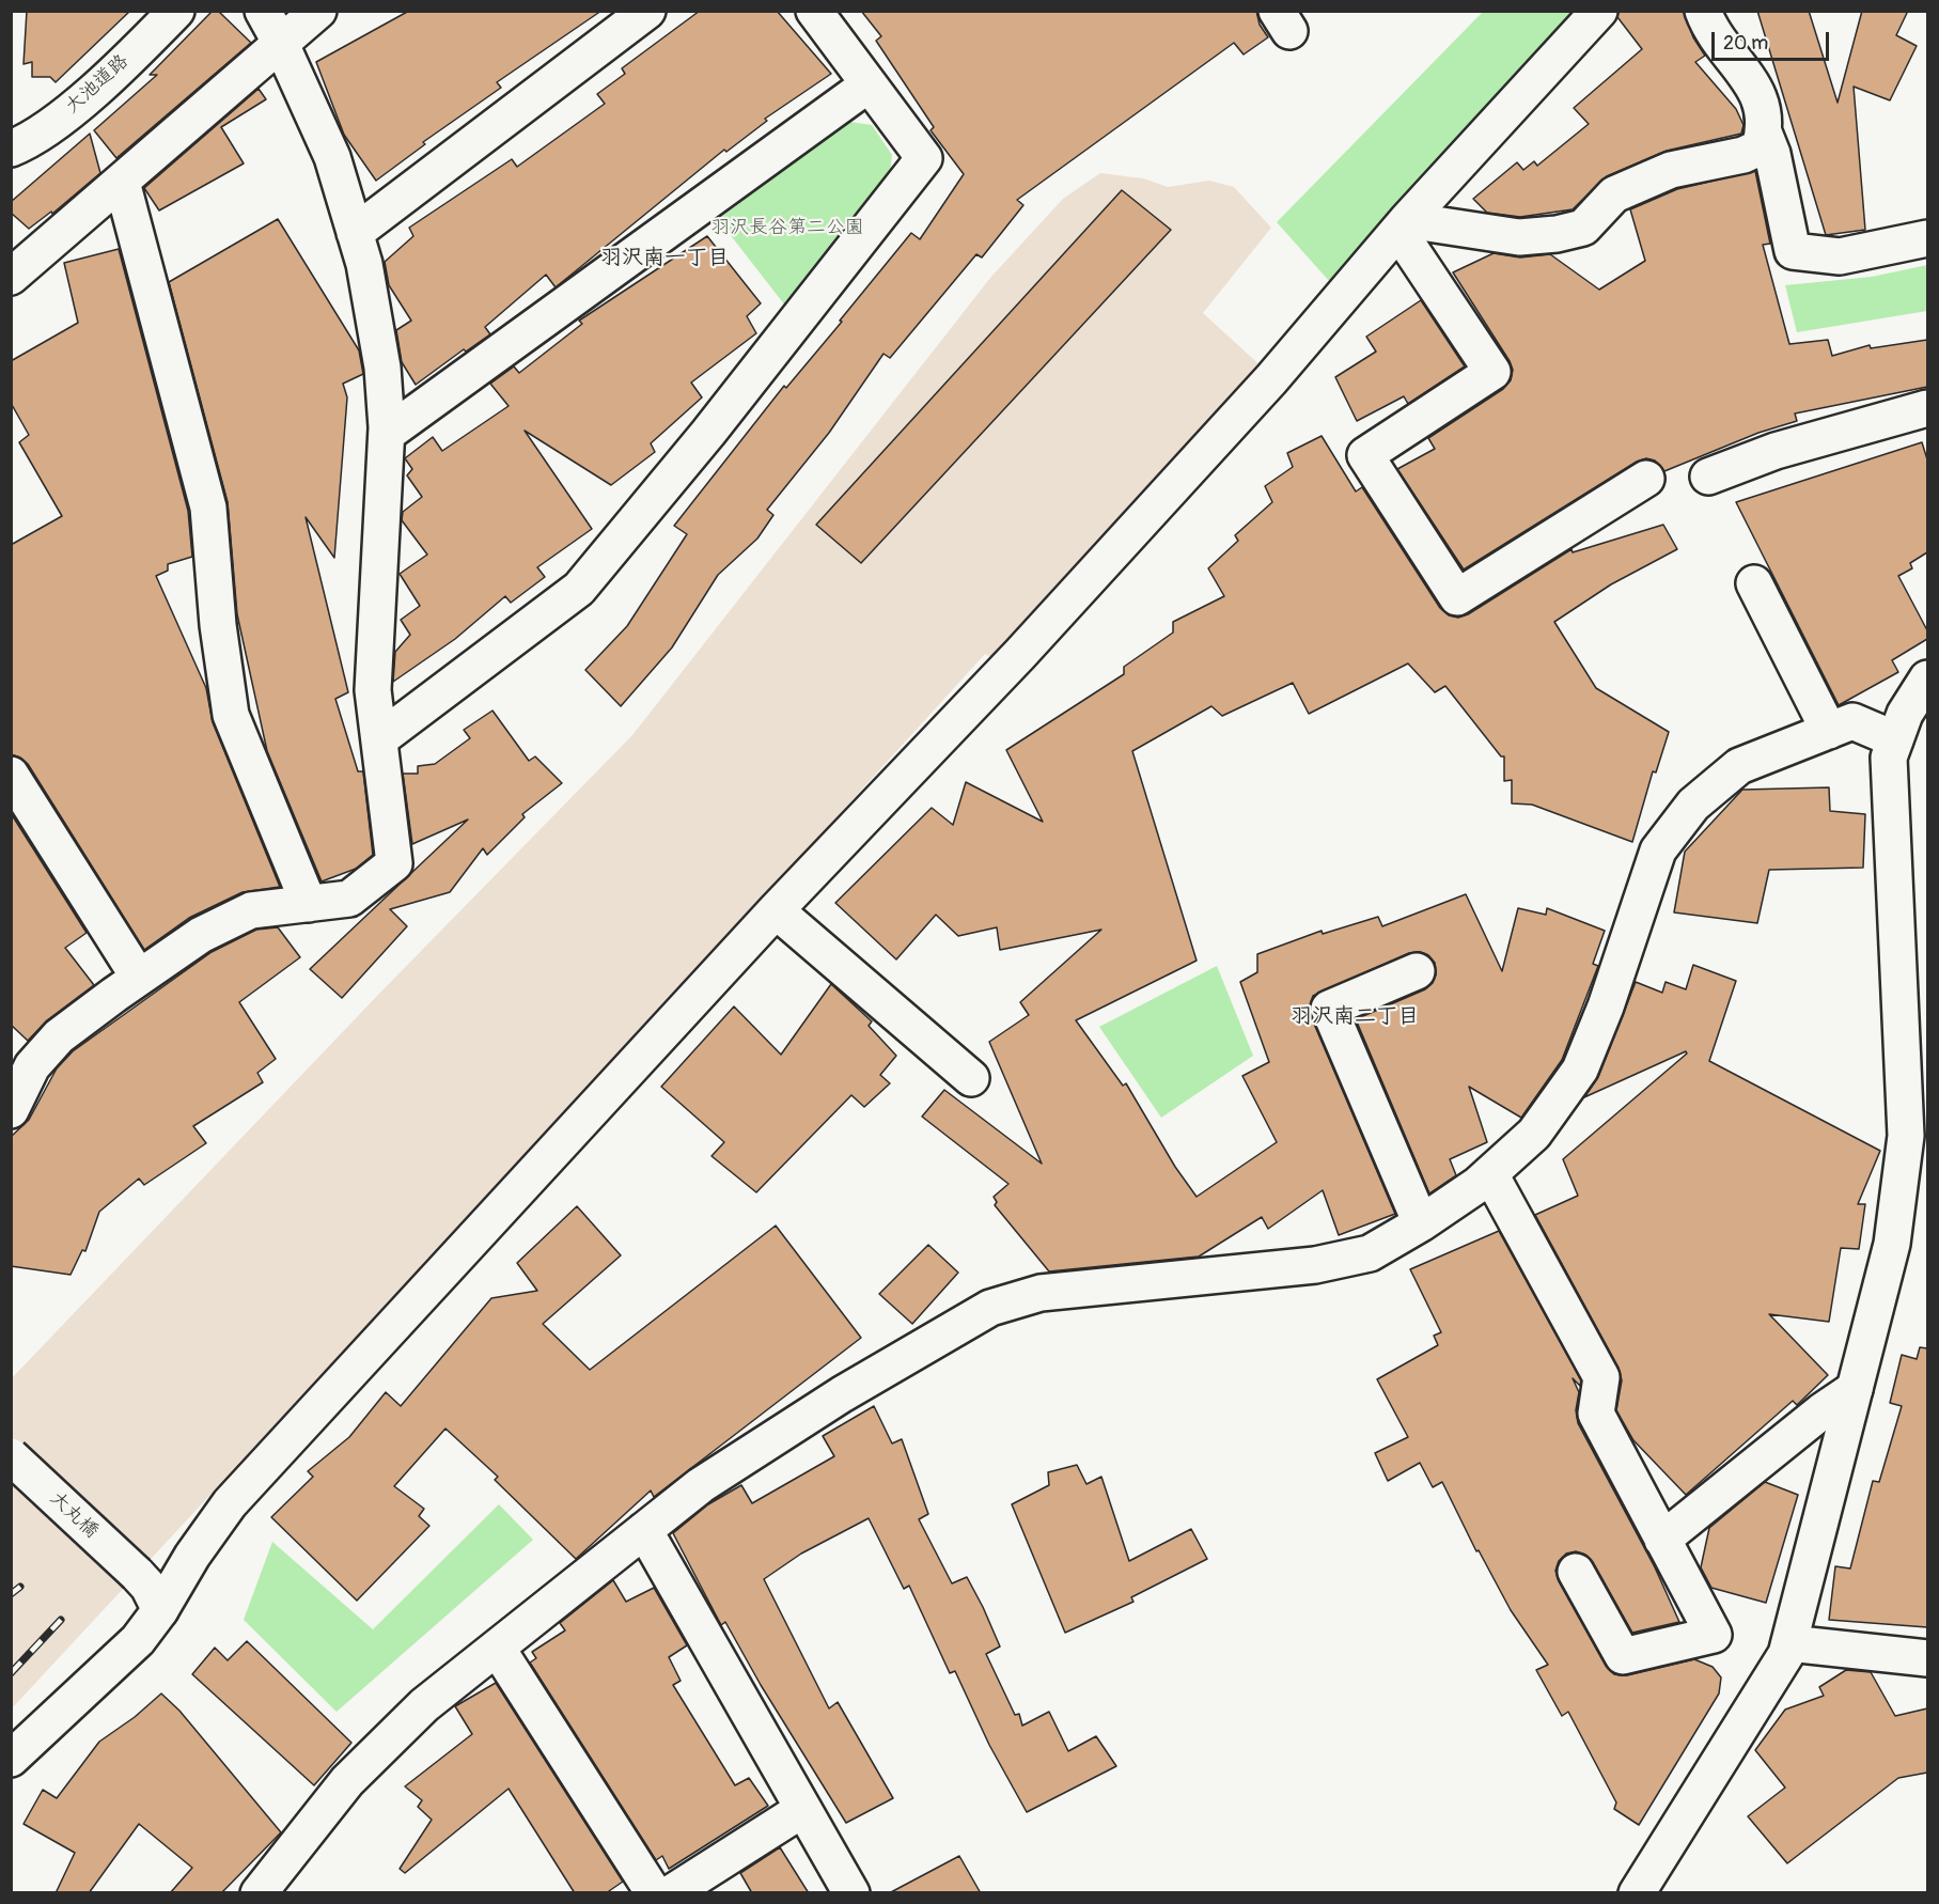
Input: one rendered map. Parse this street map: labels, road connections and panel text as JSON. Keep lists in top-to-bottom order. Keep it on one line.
{"streets":{"street":["大池道路","大丸橋"]},"districts":["羽沢南一丁目","羽沢南二丁目"],"parks":["羽沢長谷第二公園"],"scale_bar":"20 m"}
